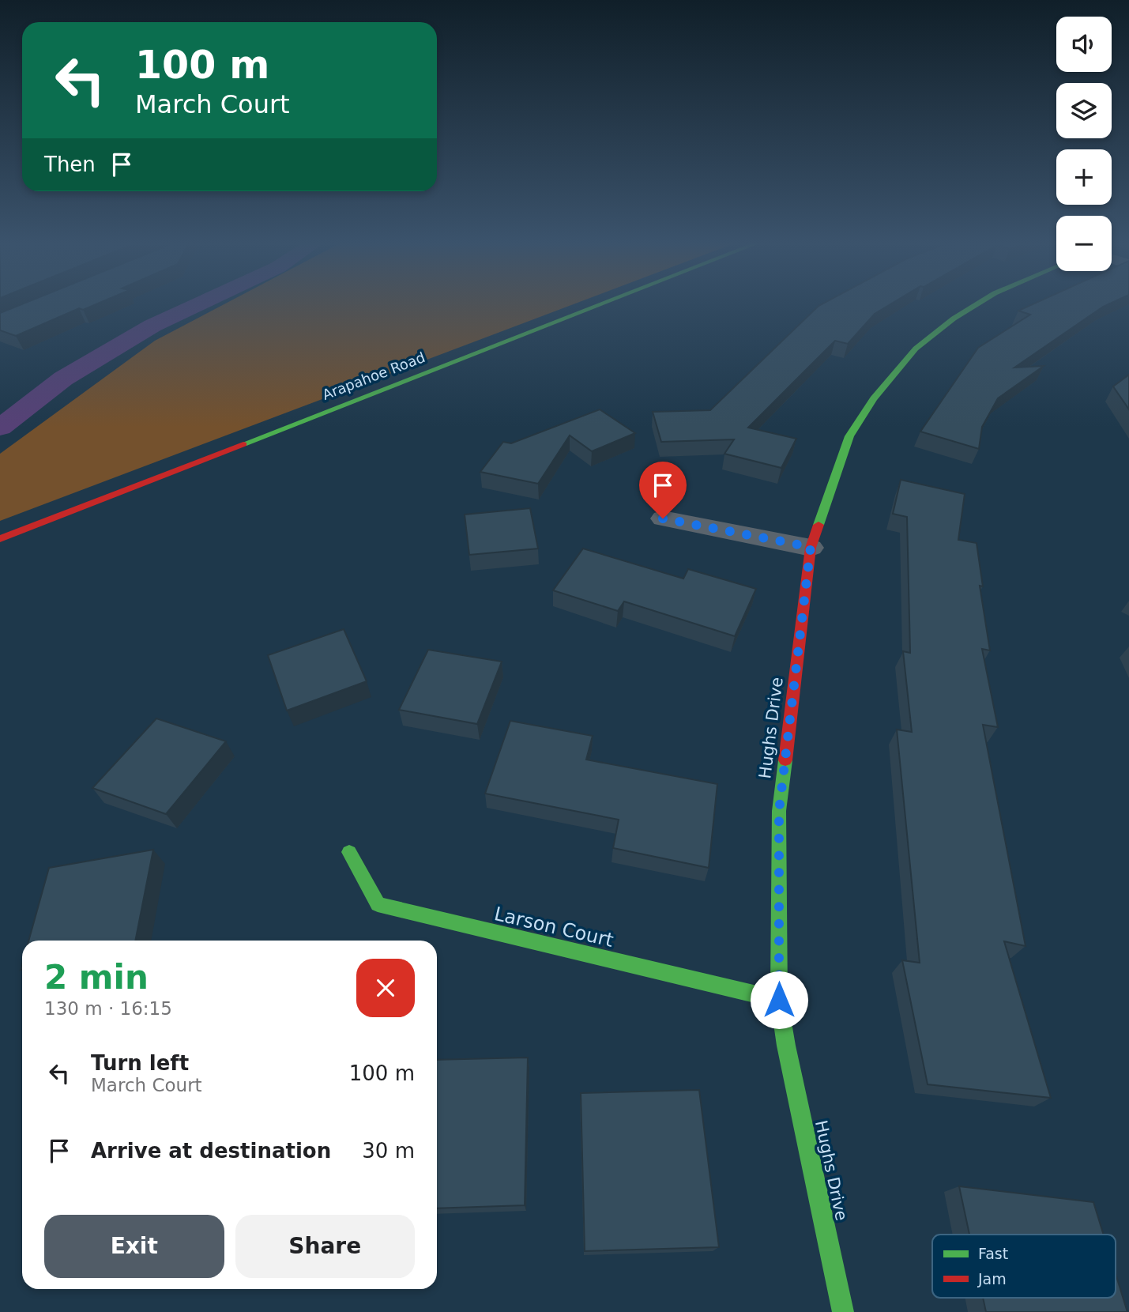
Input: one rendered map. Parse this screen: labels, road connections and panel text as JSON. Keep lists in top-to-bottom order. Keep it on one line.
{"streets":{"street":["Arapahoe Road","Hughs Drive","Larson Court"]},"crossings":[["Hughs Drive","Larson Court"]],"legend":["Fast","Jam"],"page":{"map_buttons":["+","−"],"turn":["100 m","March Court"],"then":"Then","heading":["2 min","130 m · 16:15"],"list":[{"name":"Turn left","note":"March Court","value":"100 m"},{"name":"Arrive at destination","value":"30 m"}],"buttons":["Exit","Share"]}}
